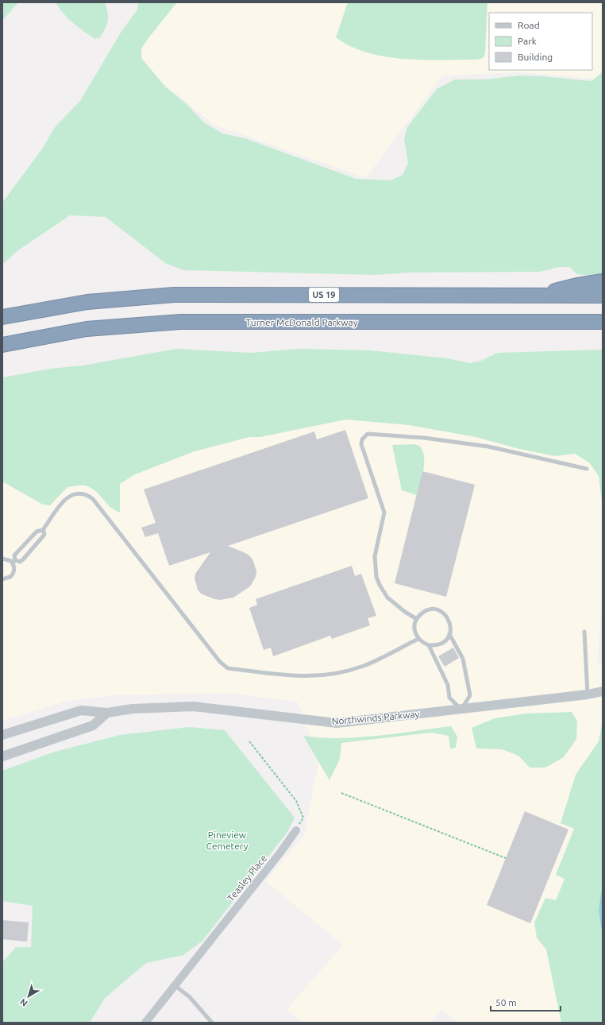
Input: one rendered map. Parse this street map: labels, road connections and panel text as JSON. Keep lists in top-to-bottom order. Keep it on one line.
{"streets":{"highway":["US 19","Turner McDonald Parkway"],"street":["Northwinds Parkway","Teasley Place"]},"parks":["Pineview Cemetery"],"legend":["Road","Park","Building"],"scale_bar":"50 m","north":"bottom left"}
